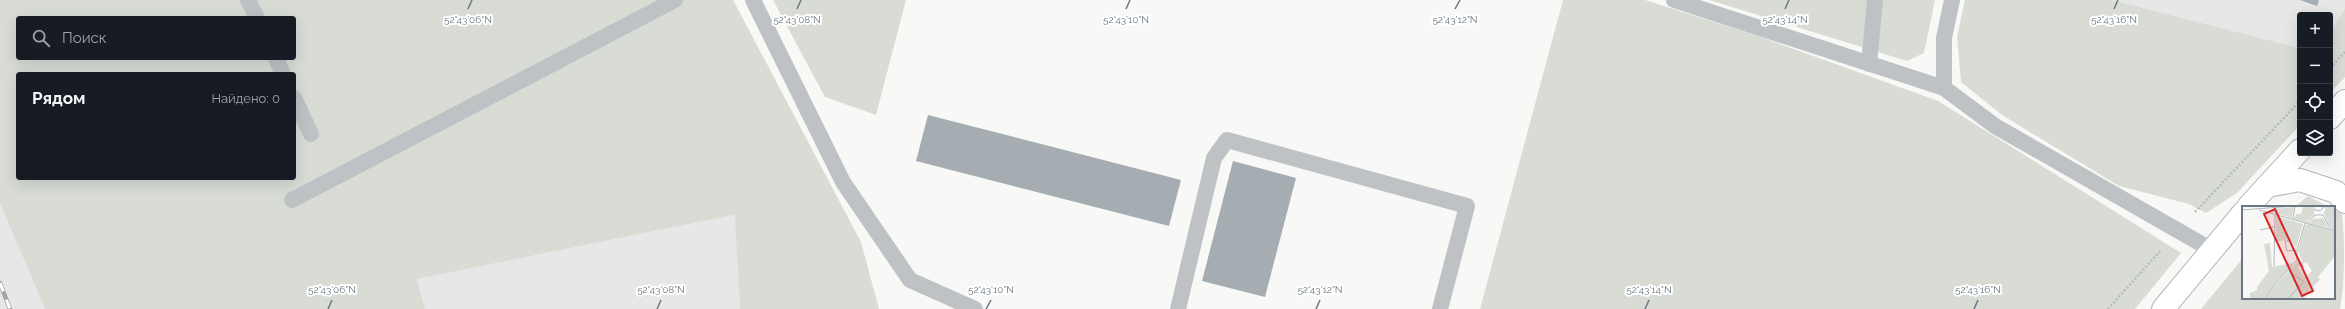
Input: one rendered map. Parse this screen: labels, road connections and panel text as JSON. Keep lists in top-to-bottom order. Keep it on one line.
{"page":{"map_buttons":["+","−"],"search":"Поиск","heading":["Рядом","Найдено: 0"]},"coordinates":["52°43'06\"N","52°43'12\"N","52°43'14\"N","52°43'08\"N","52°43'10\"N","52°43'16\"N"]}
